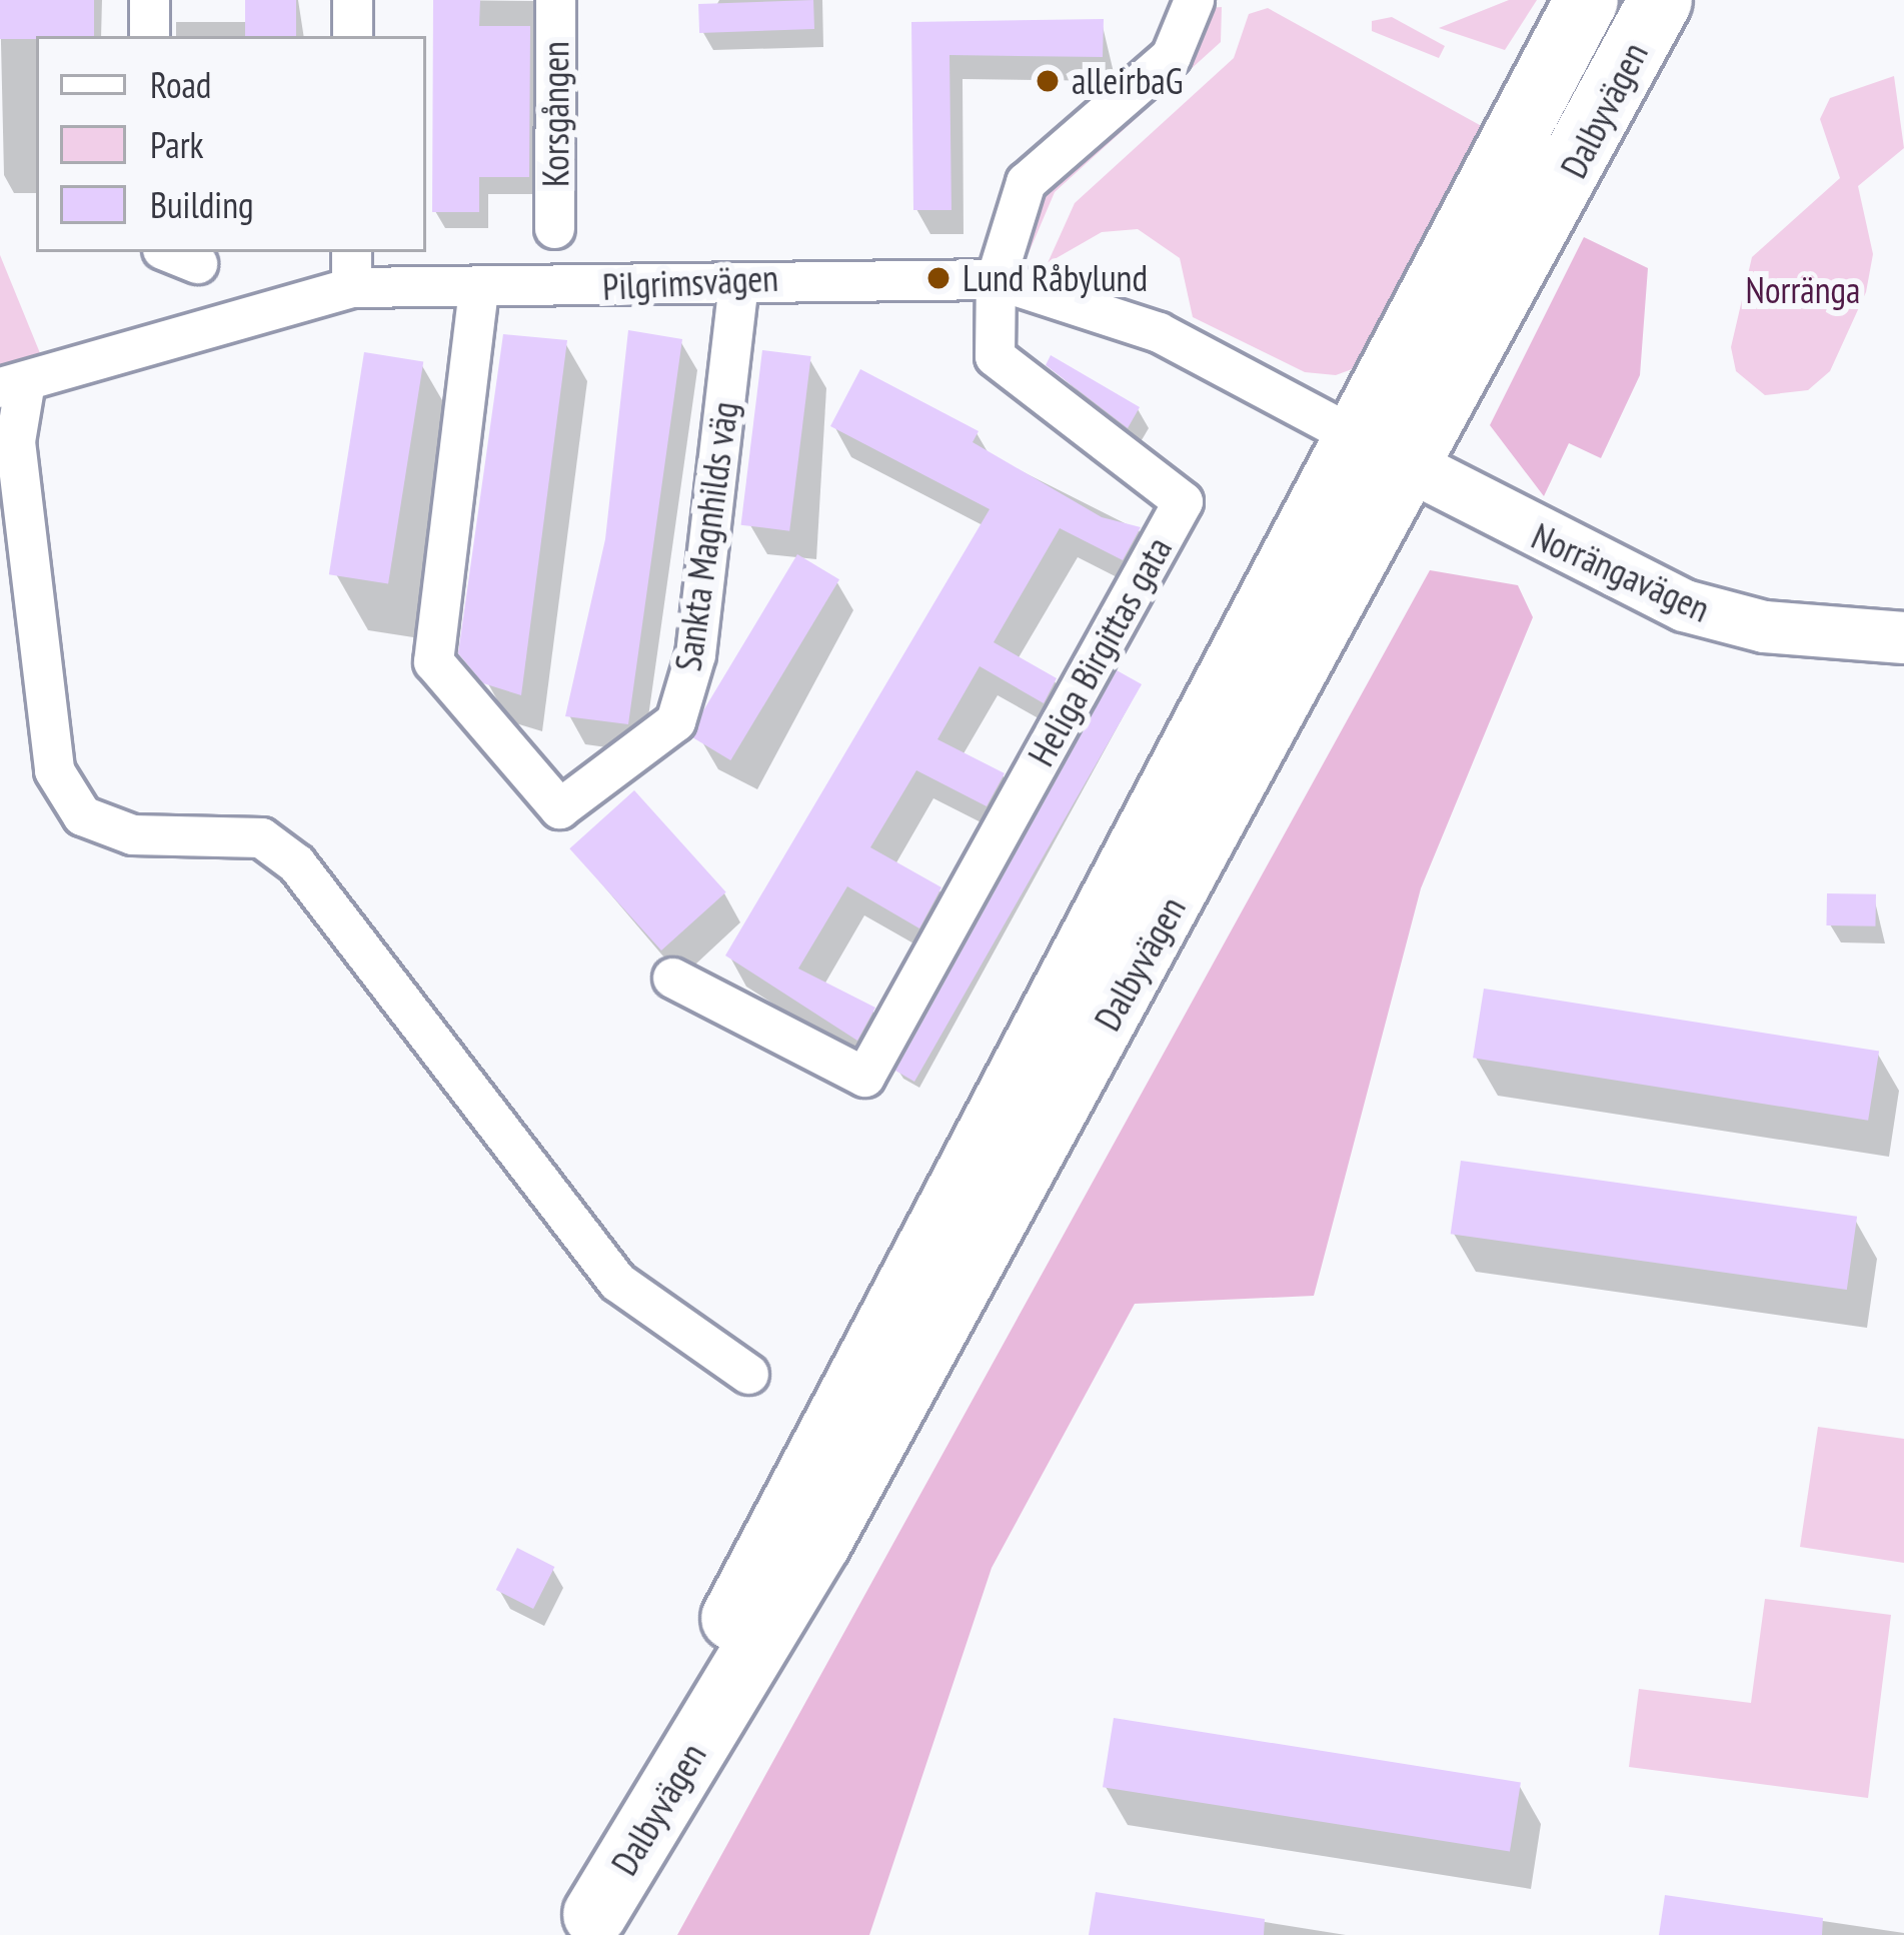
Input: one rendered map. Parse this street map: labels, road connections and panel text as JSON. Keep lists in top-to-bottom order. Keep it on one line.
{"streets":{"main road":["Dalbyvägen"],"street":["Korsgången","Pilgrimsvägen","Sankta Magnhilds väg","Norrängavägen","Heliga Birgittas gata"]},"crossings":[["Dalbyvägen","Pilgrimsvägen"],["Dalbyvägen","Norrängavägen"],["Pilgrimsvägen","Sankta Magnhilds väg"],["Pilgrimsvägen","Norrängavägen"],["Pilgrimsvägen","Heliga Birgittas gata"]],"parks":["Norränga"],"places":["alleirbaG","Lund Råbylund"],"legend":["Road","Park","Building"]}
